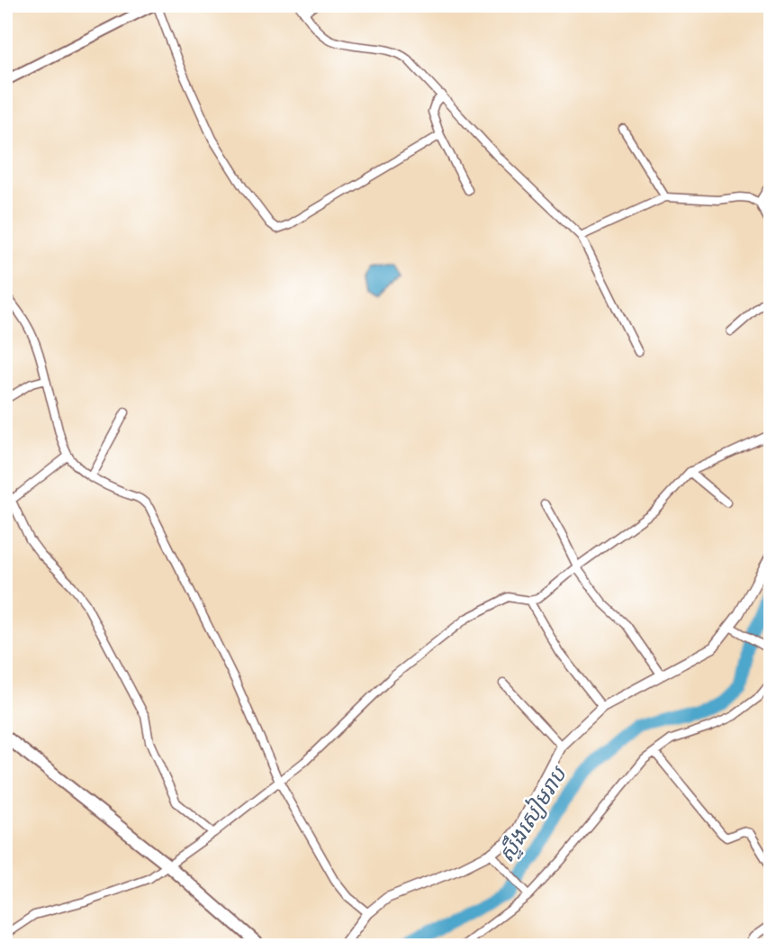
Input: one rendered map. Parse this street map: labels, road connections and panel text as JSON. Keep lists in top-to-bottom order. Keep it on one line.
{"water":["ស្ទឹងសៀមរាប"]}
